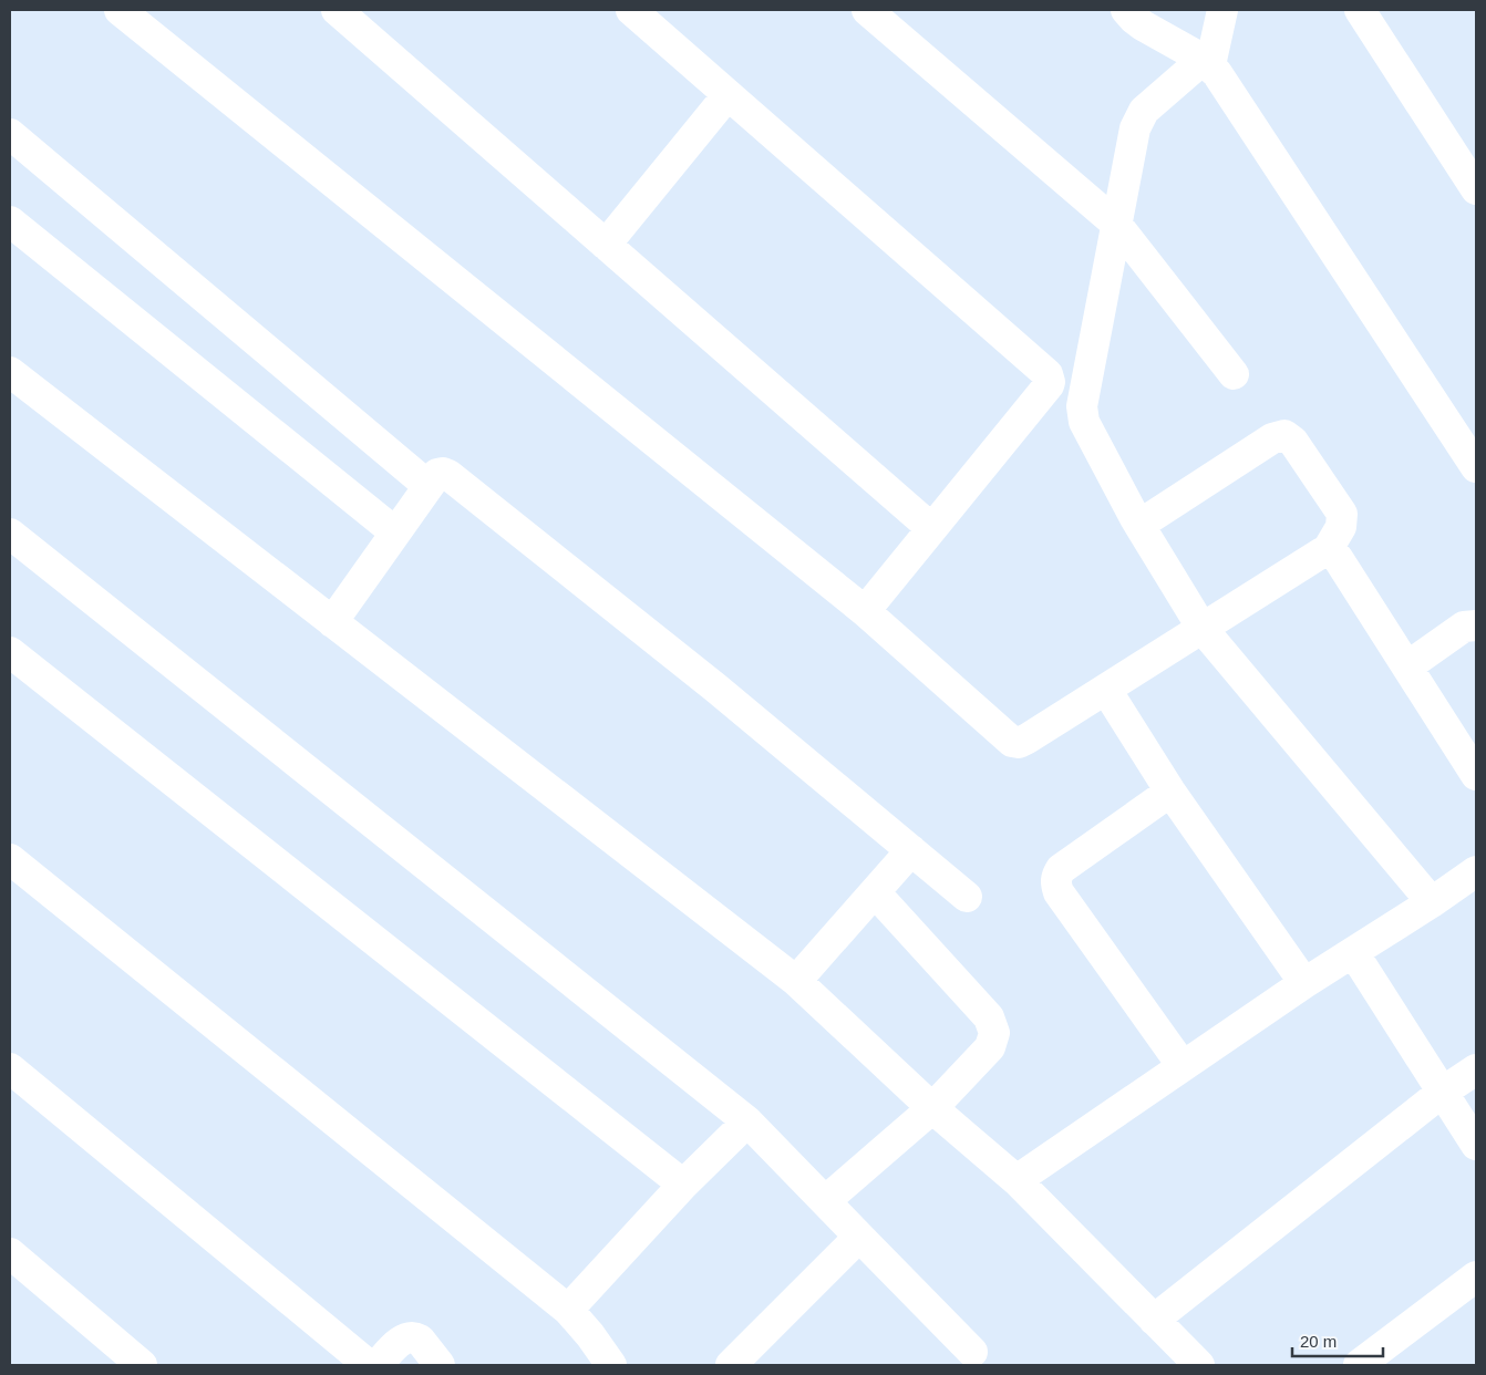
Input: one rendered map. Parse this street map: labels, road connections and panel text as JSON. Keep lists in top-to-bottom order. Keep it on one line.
{"scale_bar":"20 m"}
